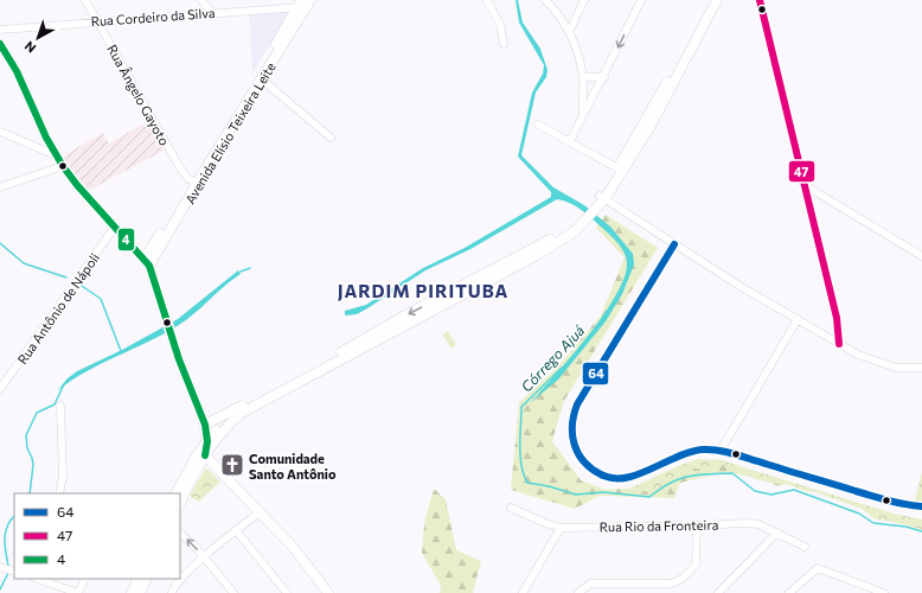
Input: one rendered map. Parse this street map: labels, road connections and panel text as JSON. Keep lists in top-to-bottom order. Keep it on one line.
{"streets":{"main road":["Avenida Elísio Teixeira Leite"],"street":["Rua Cordeiro da Silva","Rua Ângelo Gayoto","Rua Antônio de Nápoli","Rua Rio da Fronteira"]},"crossings":[["Rua Cordeiro da Silva","Rua Ângelo Gayoto"],["Rua Cordeiro da Silva","Avenida Elísio Teixeira Leite"],["Rua Ângelo Gayoto","Avenida Elísio Teixeira Leite"]],"districts":["JARDIM PIRITUBA"],"water":["Córrego Ajuá"],"places":{"church":["Comunidade Santo Antônio"]},"lines":["transit line 47","transit line 4","transit line 64"],"legend":["64","47","4"],"north":"bottom left"}
